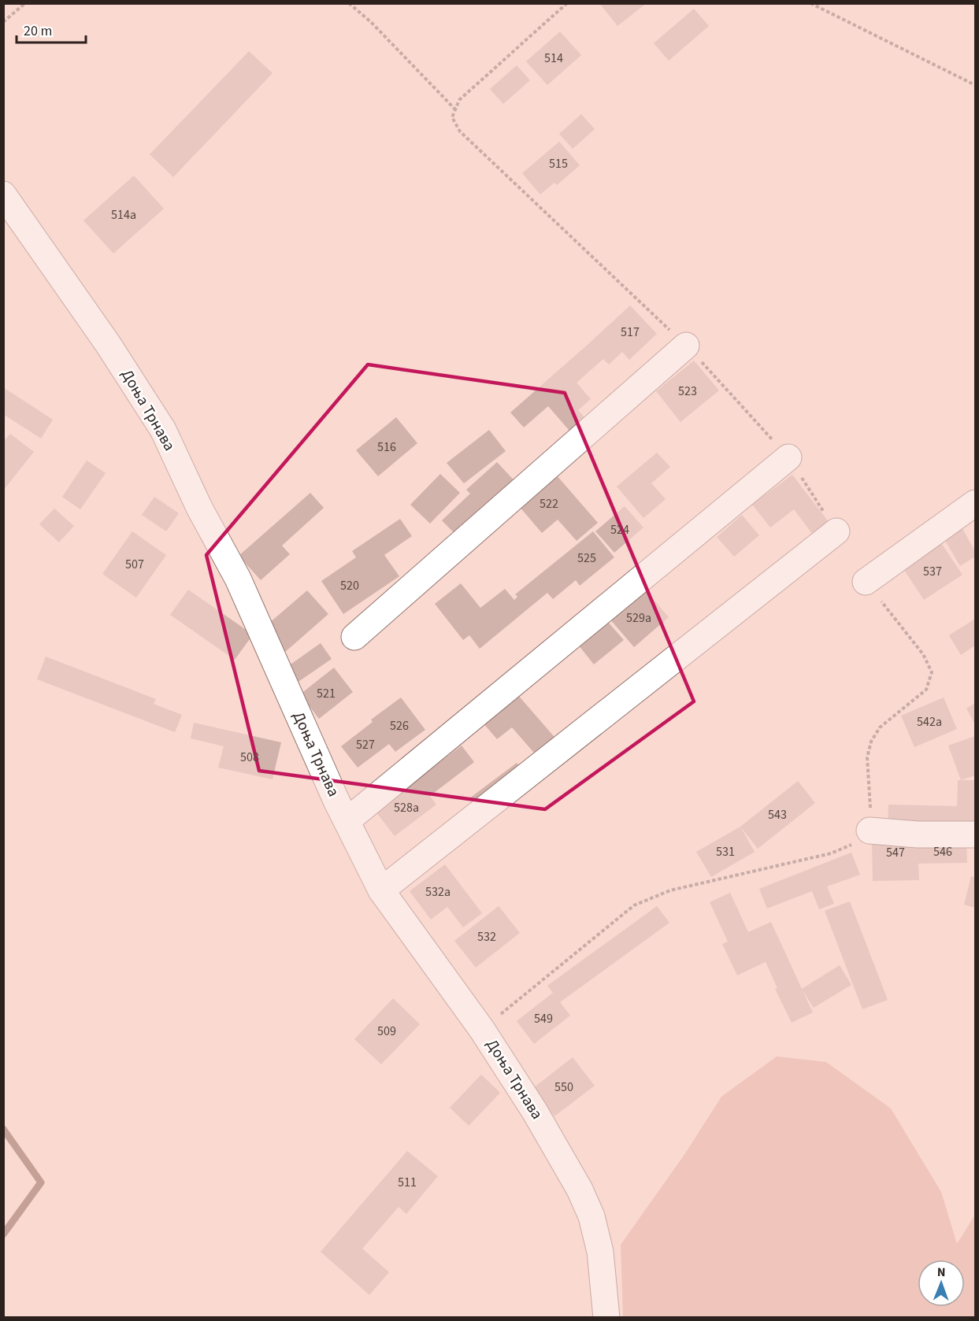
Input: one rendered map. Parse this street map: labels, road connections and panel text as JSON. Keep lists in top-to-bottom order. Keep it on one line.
{"streets":{"street":["Доња Трнава"]},"house_numbers":["514","515","514a","517","523","516","522","524","525","507","537","520","529a","521","542a","526","527","508","528a","543","531","546","547","532a","532","549","509","550","511"],"scale_bar":"20 m","north":"top"}
